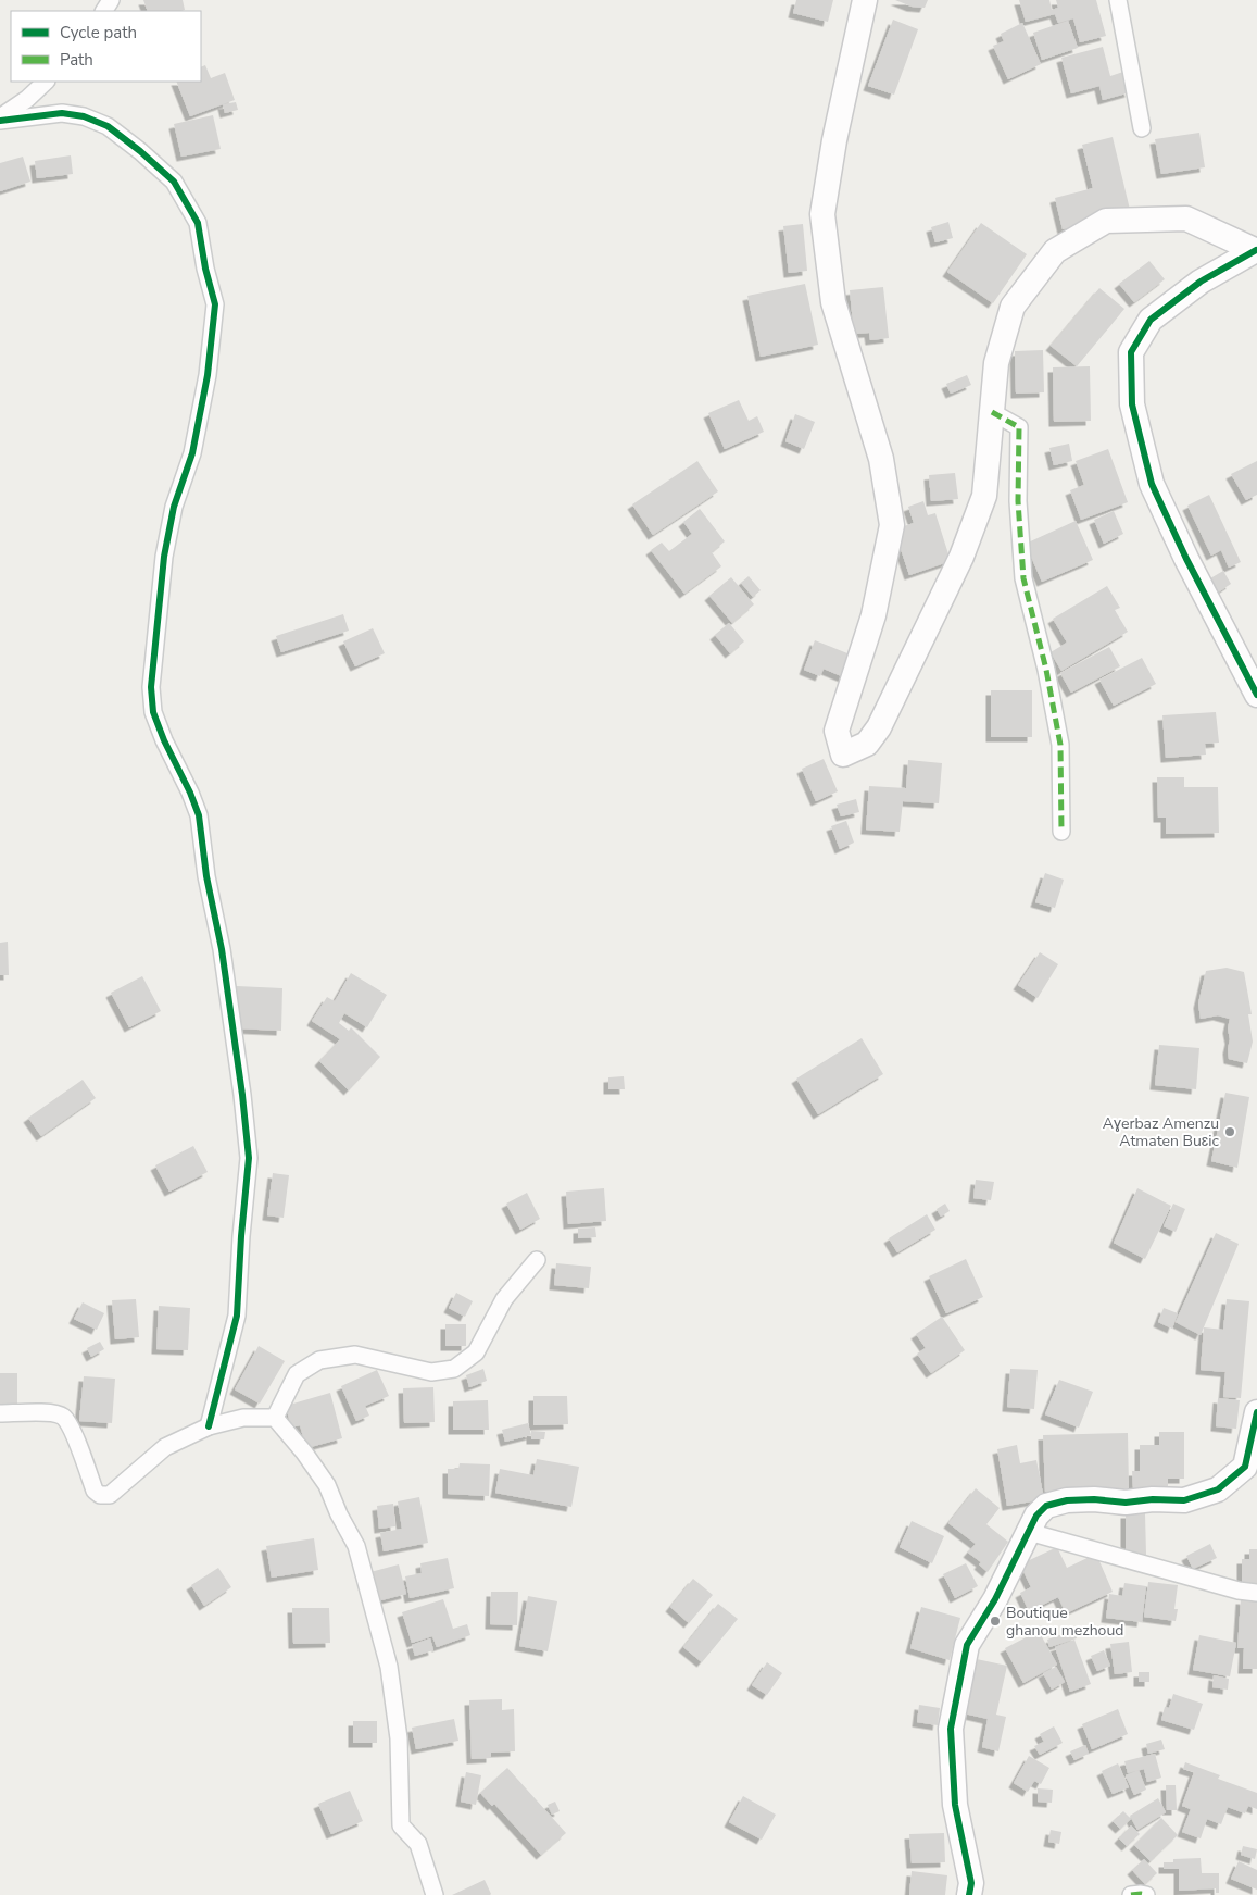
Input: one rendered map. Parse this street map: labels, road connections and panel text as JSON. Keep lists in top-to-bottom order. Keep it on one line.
{"places":["Aɣerbaz Amenzu Atmaten Buɛic","Boutique ghanou mezhoud"],"legend":["Cycle path","Path"]}
